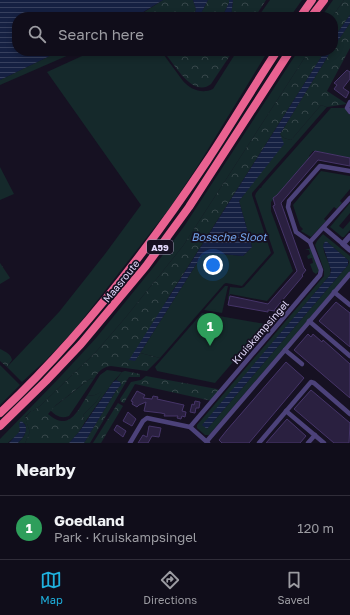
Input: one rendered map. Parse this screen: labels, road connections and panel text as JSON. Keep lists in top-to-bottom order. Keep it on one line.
{"streets":{"highway":["A59","Maasroute"],"street":["Kruiskampsingel"]},"crossings":[["A59","Maasroute"]],"water":["Bossche Sloot"],"page":{"search":"Search here","pins":"1","heading":"Nearby","list":[{"mark":"1","name":"Goedland","note":"Park · Kruiskampsingel","value":"120 m"}],"nav":["Map","Directions","Saved"]}}
